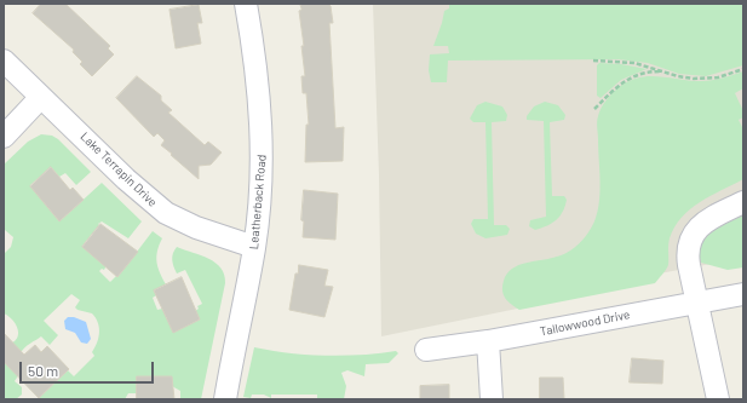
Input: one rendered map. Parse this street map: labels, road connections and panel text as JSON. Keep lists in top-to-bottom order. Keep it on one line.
{"streets":{"street":["Lake Terrapin Drive","Leatherback Road","Tallowwood Drive"]},"crossings":[["Lake Terrapin Drive","Leatherback Road"]],"scale_bar":"50 m"}
